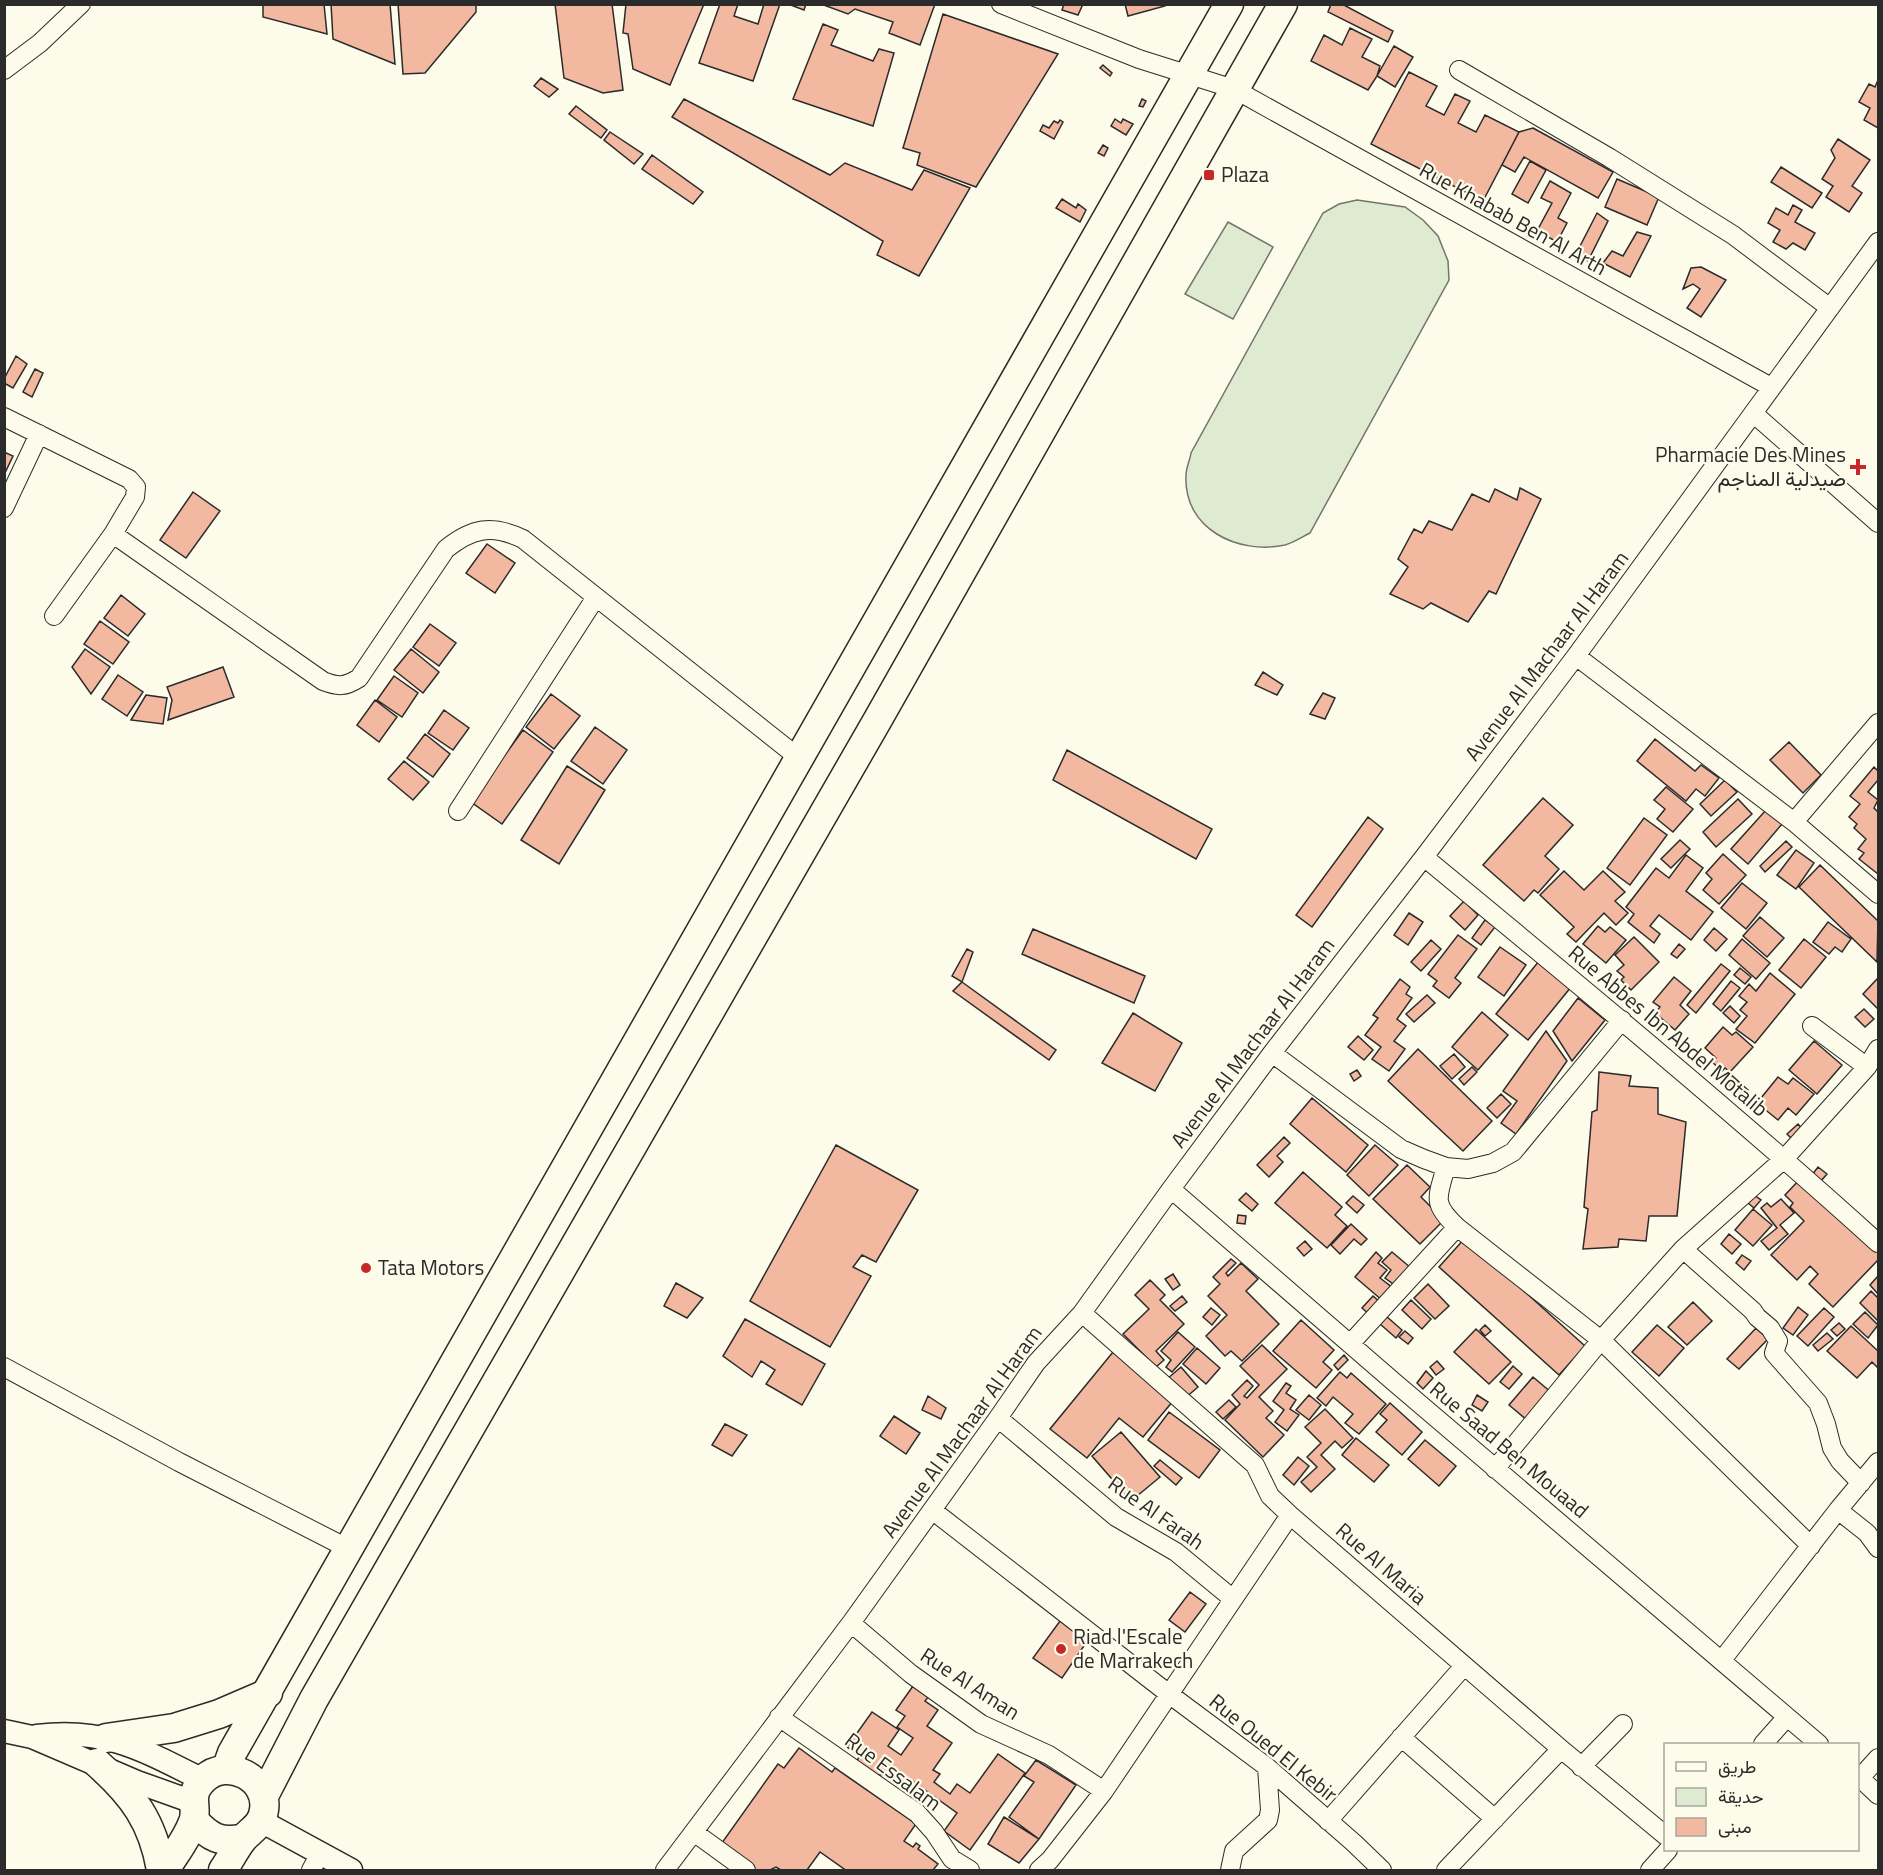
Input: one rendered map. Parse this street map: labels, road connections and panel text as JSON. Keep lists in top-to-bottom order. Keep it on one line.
{"streets":{"street":["Rue Khabab Ben Al Arth","Avenue Al Machaar Al Haram","Rue Abbes Ibn Abdel Motalib","Rue Saad Ben Mouaad","Rue Al Farah","Rue Al Maria","Rue Al Aman","Rue Oued El Kebir","Rue Essalam"]},"crossings":[["Rue Khabab Ben Al Arth","Avenue Al Machaar Al Haram"],["Avenue Al Machaar Al Haram","Rue Abbes Ibn Abdel Motalib"],["Avenue Al Machaar Al Haram","Rue Saad Ben Mouaad"],["Avenue Al Machaar Al Haram","Rue Al Farah"],["Avenue Al Machaar Al Haram","Rue Al Maria"],["Avenue Al Machaar Al Haram","Rue Al Aman"],["Avenue Al Machaar Al Haram","Rue Oued El Kebir"],["Avenue Al Machaar Al Haram","Rue Essalam"]],"places":{"transit":["Plaza"],"health":["Pharmacie Des Mines صيدلية المناجم"],"other":["Tata Motors","Riad l'Escale de Marrakech"]},"legend":["طريق","حديقة","مبنى"]}
